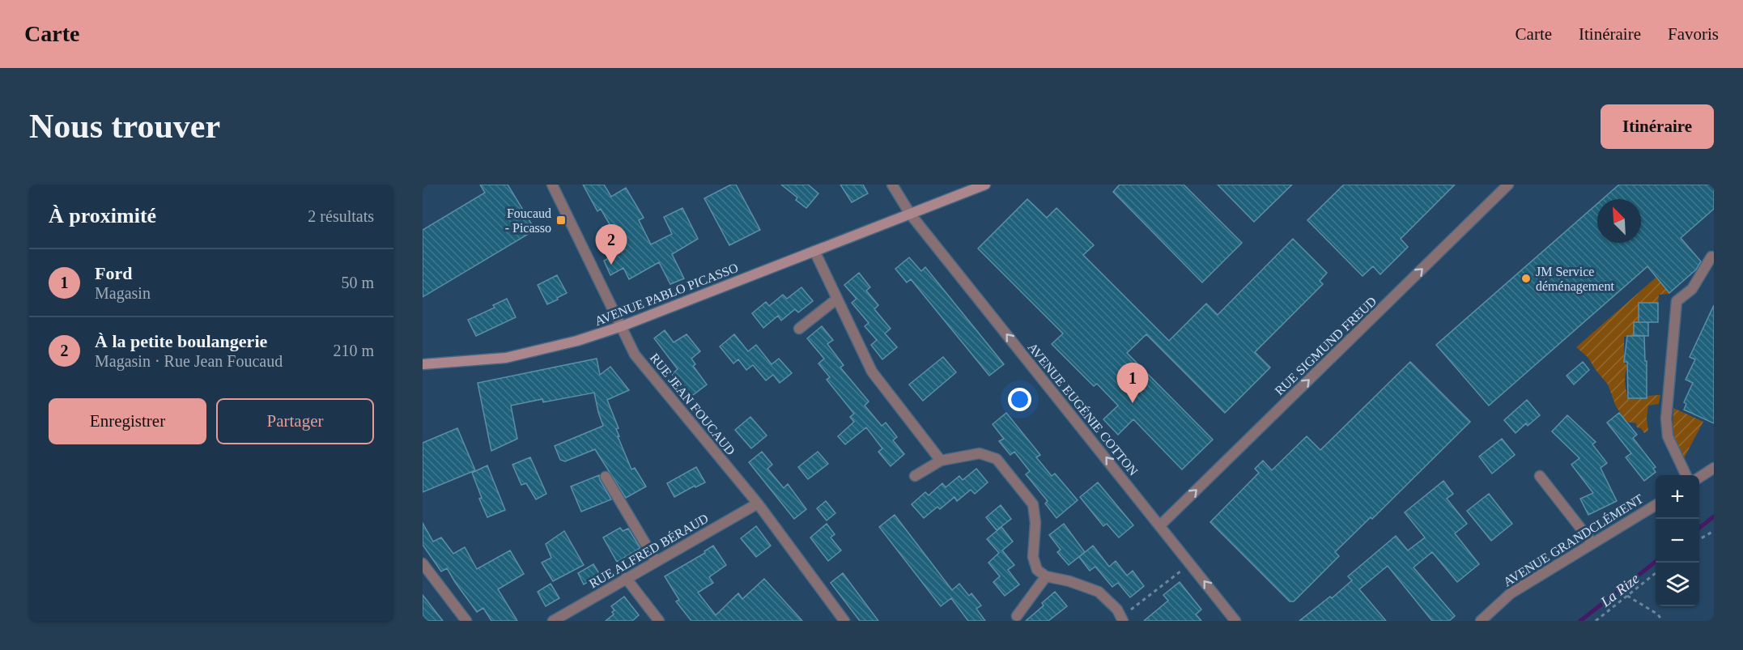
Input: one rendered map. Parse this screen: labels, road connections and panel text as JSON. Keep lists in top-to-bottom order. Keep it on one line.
{"streets":{"main road":["AVENUE PABLO PICASSO"],"street":["RUE SIGMUND FREUD","RUE JEAN FOUCAUD","AVENUE EUGÉNIE COTTON","AVENUE GRANDCLÉMENT","RUE ALFRED BÉRAUD"]},"crossings":[["AVENUE PABLO PICASSO","RUE JEAN FOUCAUD"],["AVENUE PABLO PICASSO","AVENUE EUGÉNIE COTTON"],["RUE SIGMUND FREUD","AVENUE EUGÉNIE COTTON"],["RUE JEAN FOUCAUD","RUE ALFRED BÉRAUD"]],"one_way":["RUE SIGMUND FREUD","AVENUE EUGÉNIE COTTON"],"water":["La Rize"],"places":{"transit":["Foucaud - Picasso"],"other":["JM Service déménagement"]},"north":"top left","page":{"header":"Carte","nav":["Carte","Itinéraire","Favoris"],"buttons":["Itinéraire",["Enregistrer","Partager"]],"title":"Nous trouver","heading":["À proximité","2 résultats"],"pins":["2","1"],"list":[{"mark":"1","name":"Ford","note":"Magasin","value":"50 m"},{"mark":"2","name":"À la petite boulangerie","note":"Magasin · Rue Jean Foucaud","value":"210 m"}],"map_buttons":["+","−"]}}
